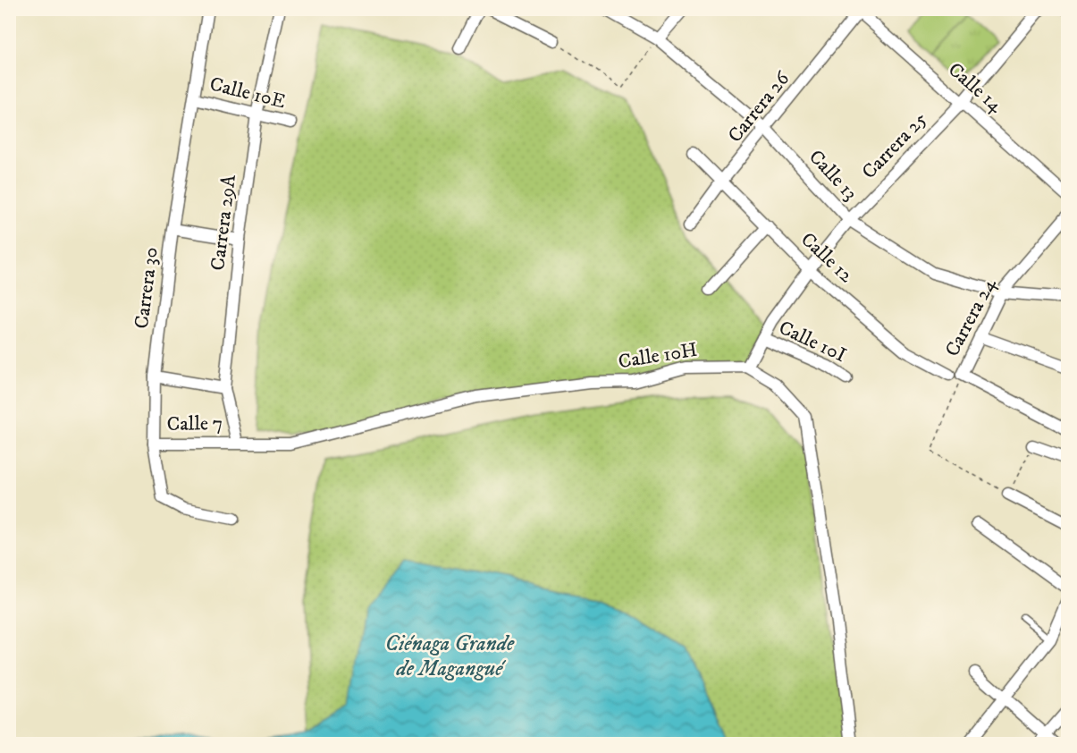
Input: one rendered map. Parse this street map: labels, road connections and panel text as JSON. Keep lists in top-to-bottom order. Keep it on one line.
{"streets":{"street":["Calle 14","Calle 10E","Carrera 26","Carrera 25","Calle 13","Carrera 29A","Calle 12","Carrera 30","Carrera 24","Calle 10I","Calle 10H","Calle 7"]},"crossings":[["Calle 14","Carrera 26"],["Calle 14","Carrera 25"],["Calle 10E","Carrera 29A"],["Calle 10E","Carrera 30"],["Carrera 26","Calle 13"],["Carrera 26","Calle 12"],["Carrera 25","Calle 13"],["Carrera 25","Calle 12"],["Carrera 25","Calle 10I"],["Carrera 25","Calle 10H"],["Calle 13","Carrera 24"],["Carrera 29A","Calle 10H"],["Carrera 29A","Calle 7"],["Carrera 30","Calle 7"],["Calle 10H","Calle 7"]],"water":["Ciénaga Grande de Magangué"]}
